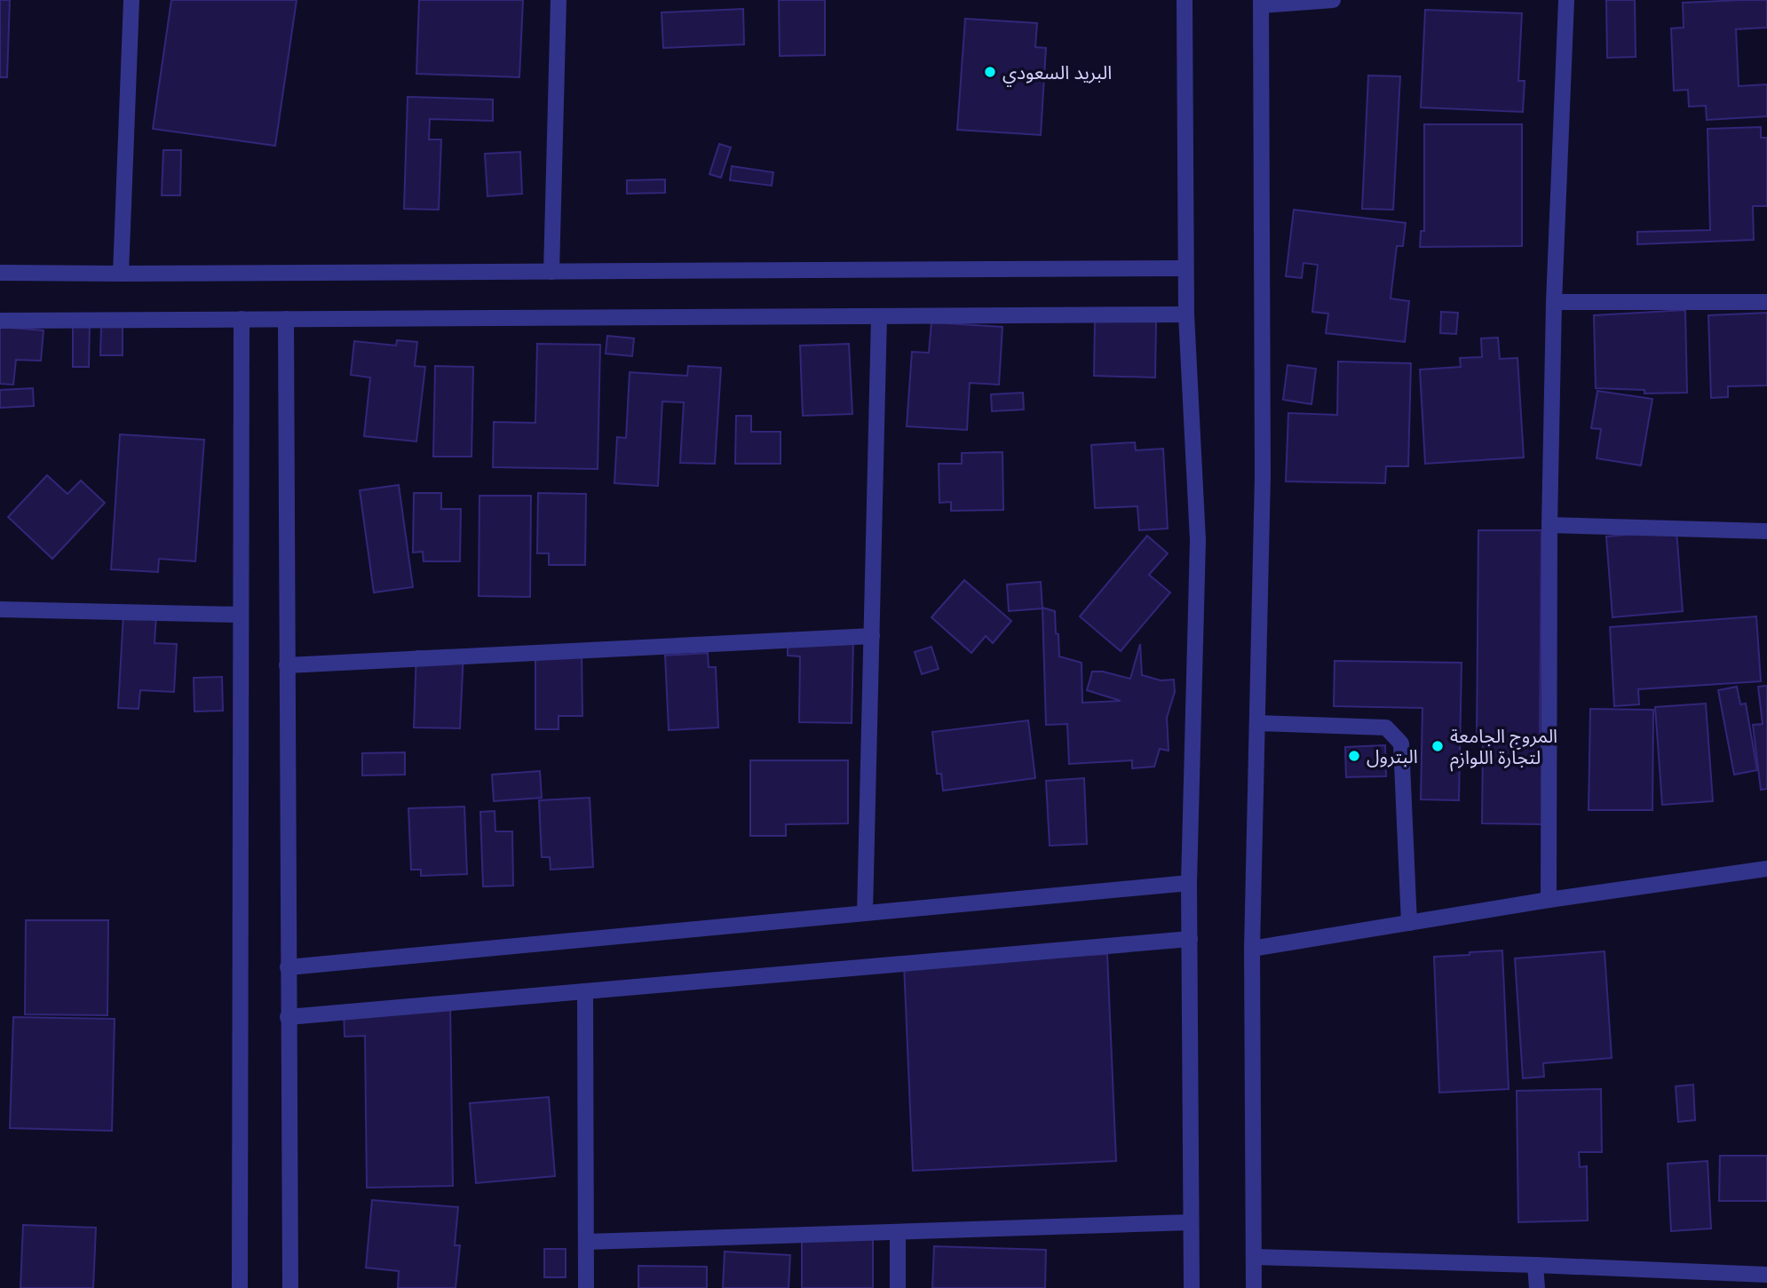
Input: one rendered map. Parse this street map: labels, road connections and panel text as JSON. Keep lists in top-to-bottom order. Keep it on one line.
{"places":["البريد السعودي","المروج الجامعة لتجارة اللوازم","البترول"]}
